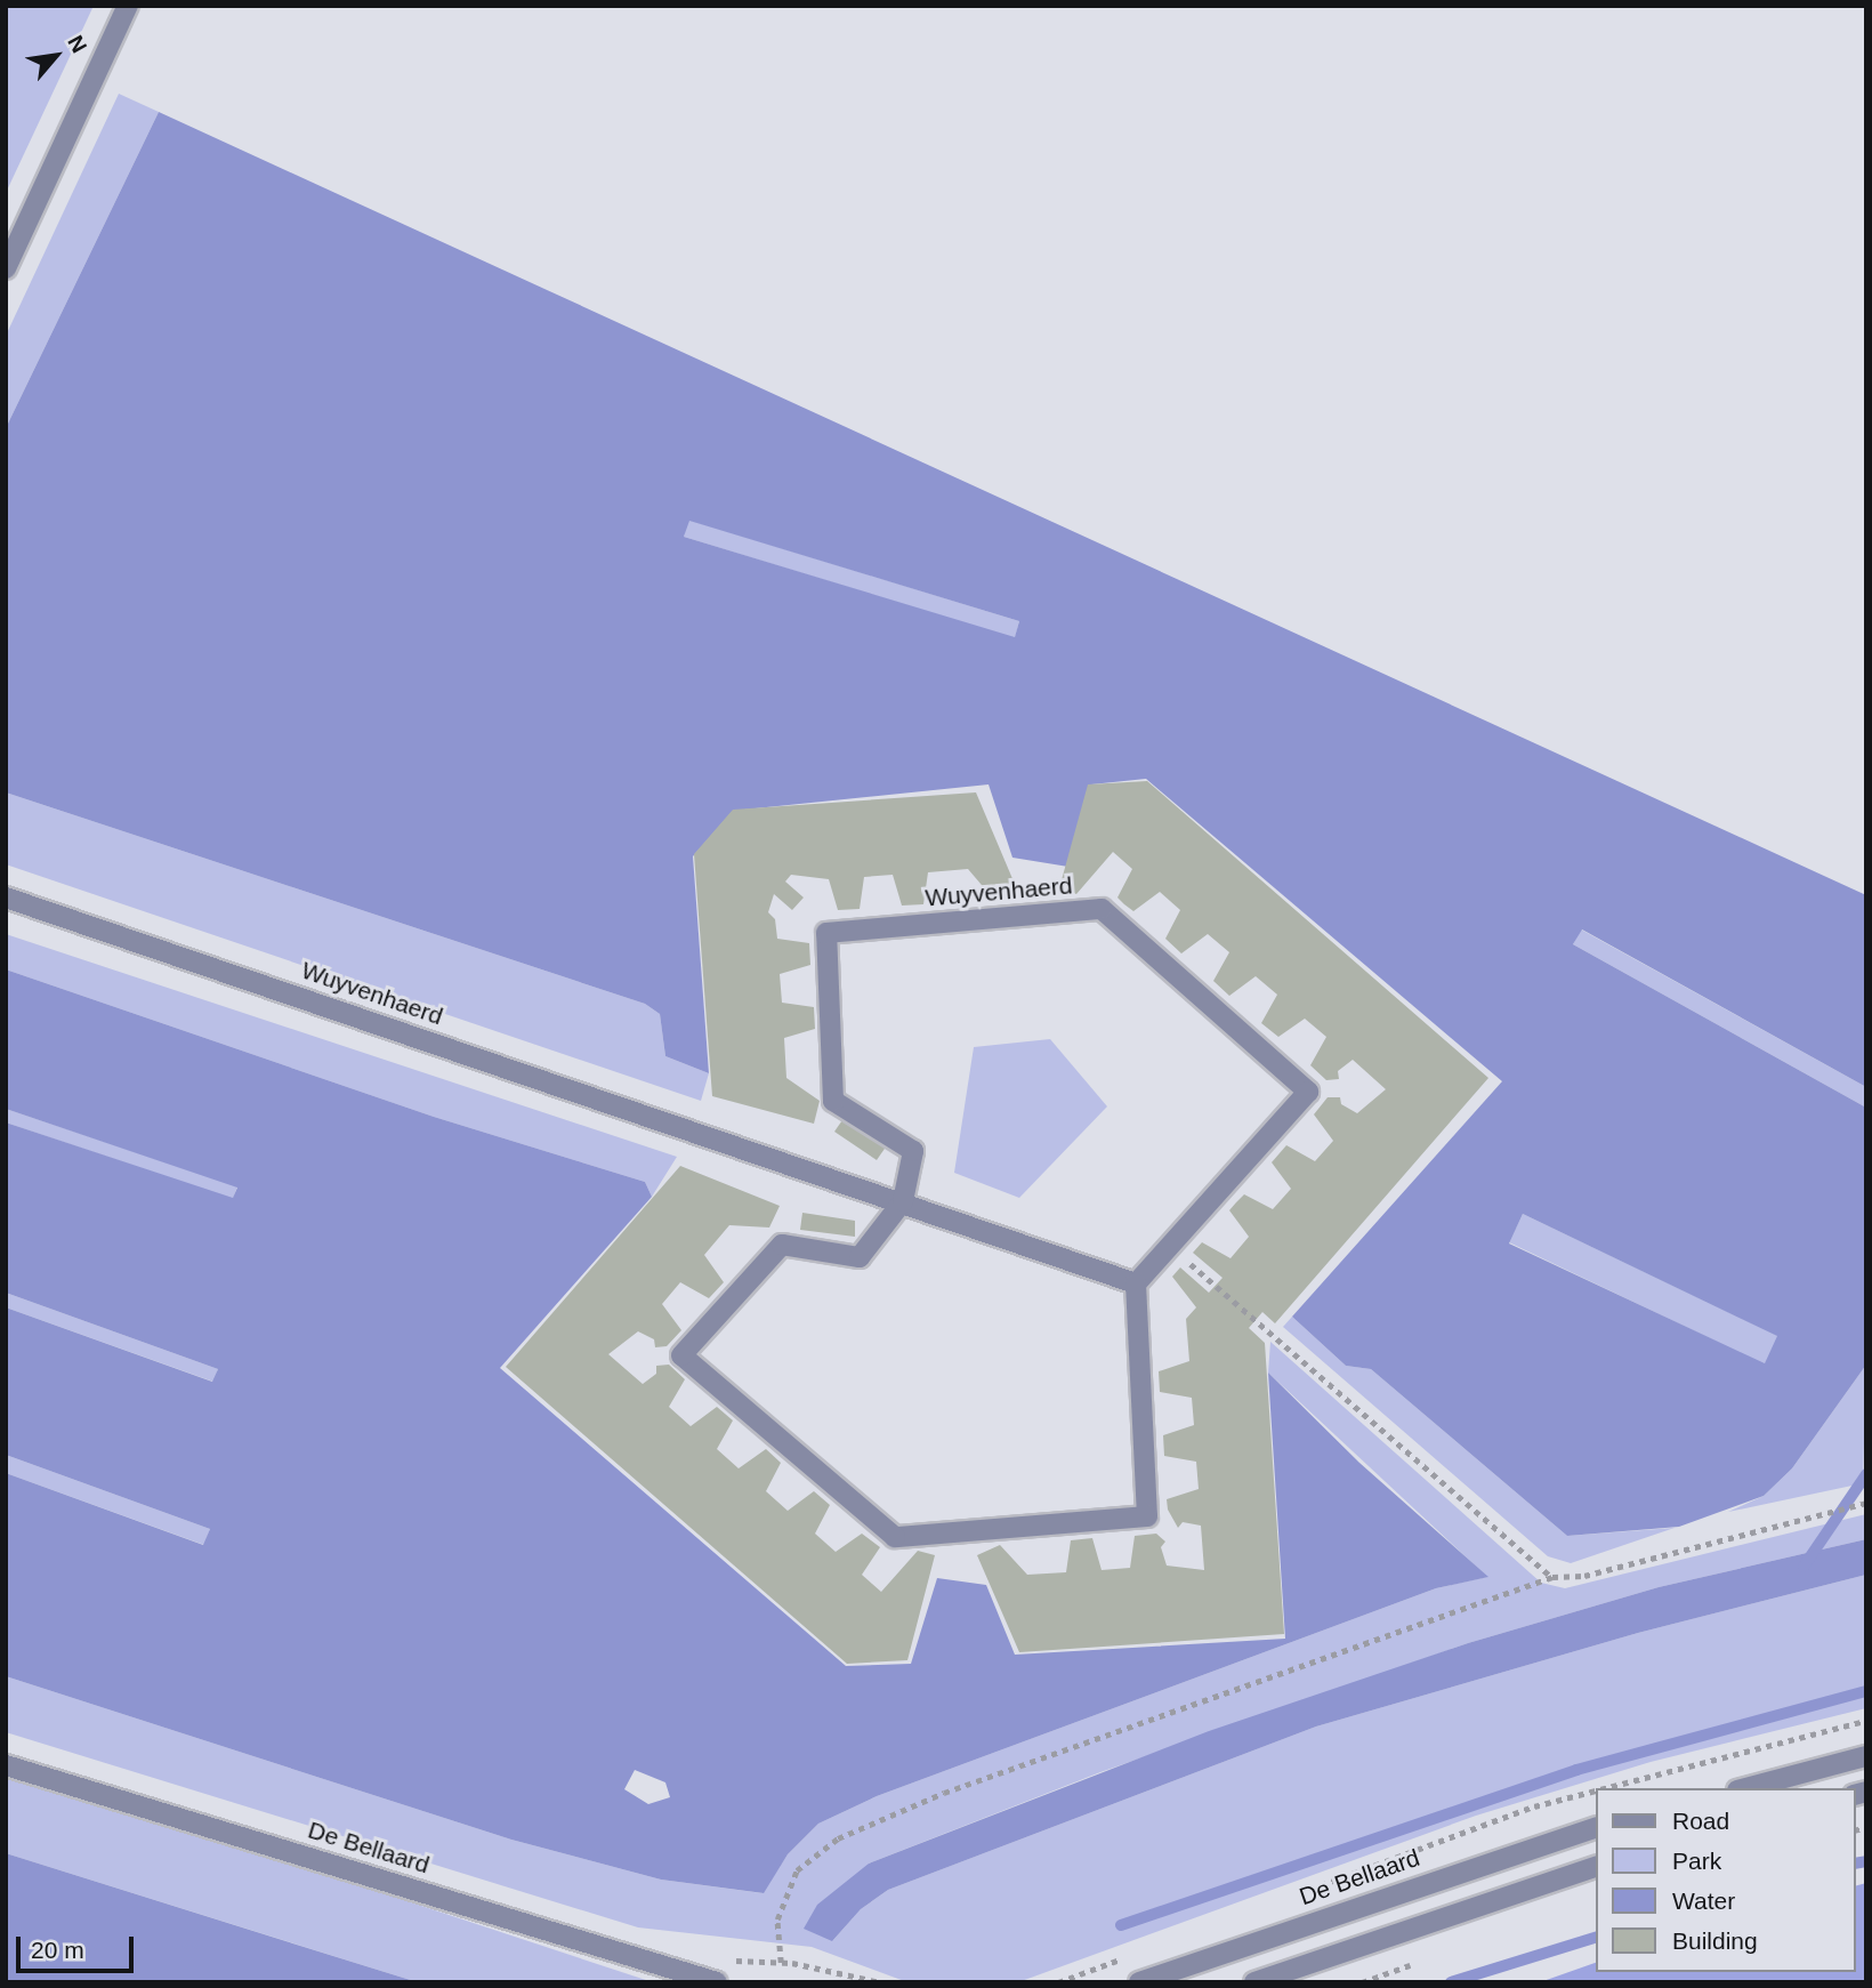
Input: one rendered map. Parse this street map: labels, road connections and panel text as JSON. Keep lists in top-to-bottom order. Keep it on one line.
{"streets":{"street":["Wuyvenhaerd","De Bellaard"]},"legend":["Road","Park","Water","Building"],"scale_bar":"20 m","north":"top right"}
